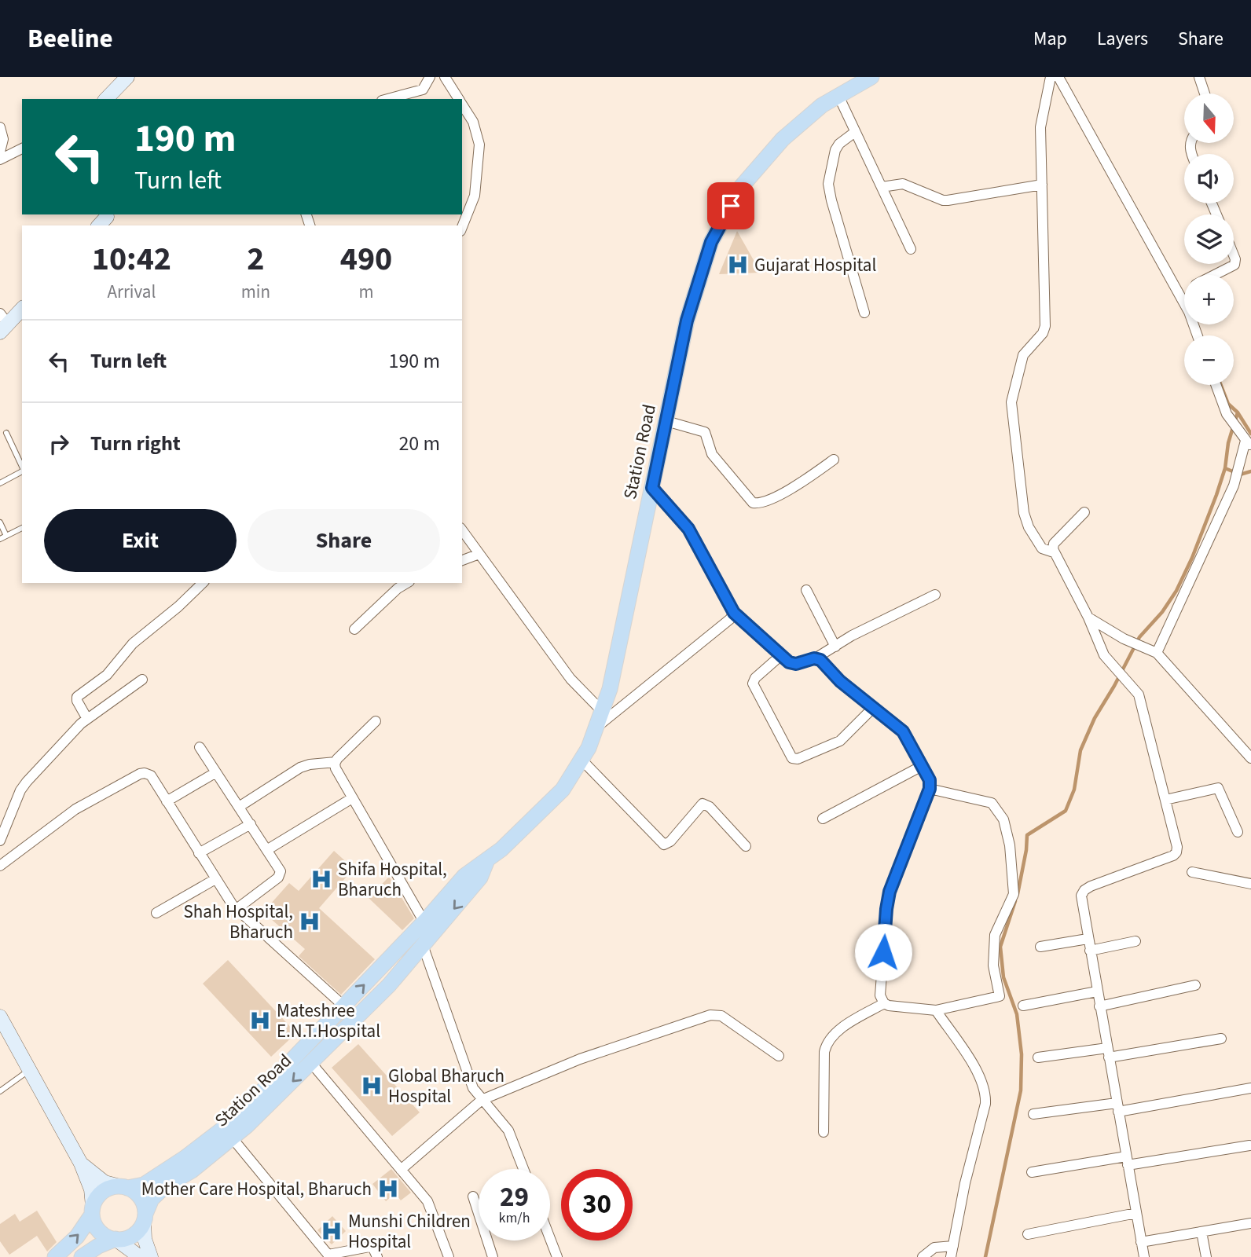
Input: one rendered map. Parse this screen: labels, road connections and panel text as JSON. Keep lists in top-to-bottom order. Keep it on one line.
{"streets":{"main road":["Station Road"]},"places":{"hospital":["Gujarat Hospital","Shifa Hospital, Bharuch","Shah Hospital, Bharuch","Mateshree E.N.T.Hospital","Global Bharuch Hospital","Mother Care Hospital, Bharuch","Munshi Children Hospital"]},"north":"bottom","page":{"header":"Beeline","nav":["Map","Layers","Share"],"map_buttons":["+","−"],"turn":["190 m","Turn left"],"eta":["10:42","Arrival","2","min","490","m"],"list":[{"name":"Turn left","value":"190 m"},{"name":"Turn right","value":"20 m"}],"buttons":["Exit","Share"],"speed":"29 km/h","limit":"30"}}
